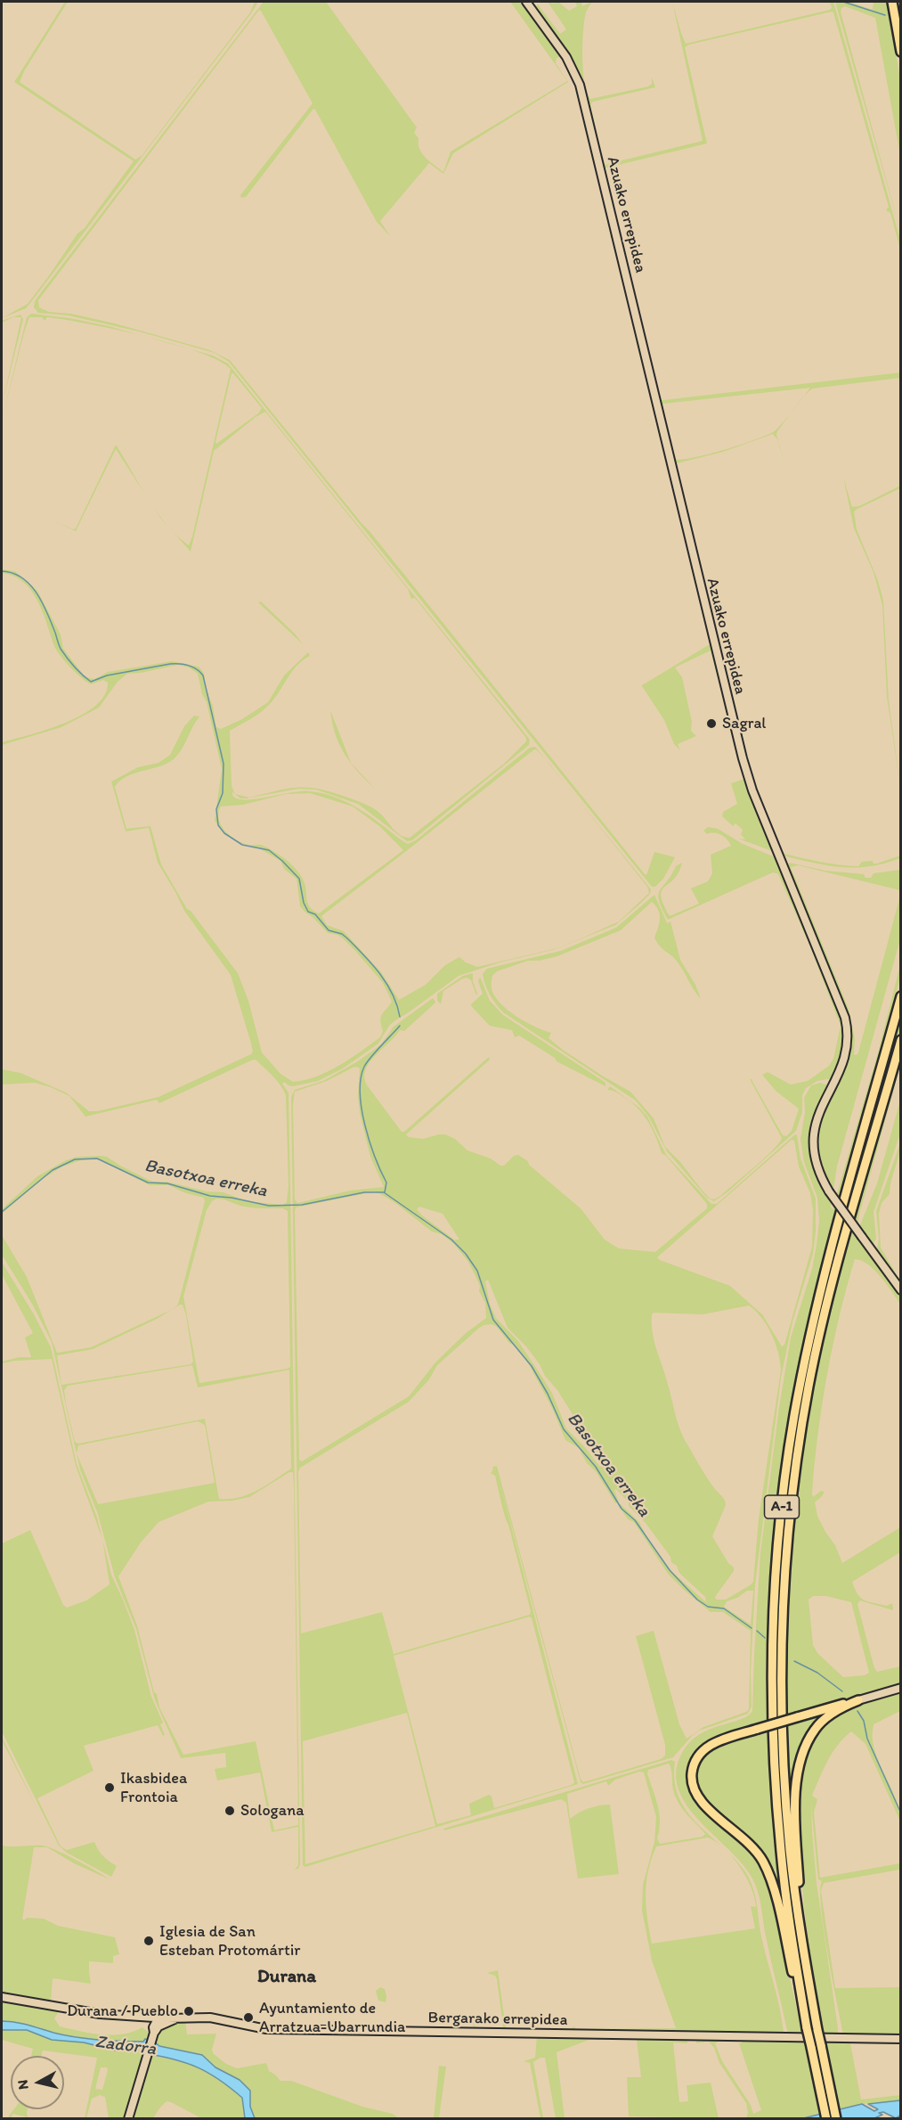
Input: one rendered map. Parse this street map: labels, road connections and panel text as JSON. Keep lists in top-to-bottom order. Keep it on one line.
{"streets":{"highway":["A-1"],"street":["Azuako errepidea","Bergarako errepidea"]},"districts":["Durana"],"water":["Basotxoa erreka","Zadorra"],"places":["Sagral","Ikasbidea Frontoia","Sologana","Iglesia de San Esteban Protomártir","Durana / Pueblo","Ayuntamiento de Arratzua-Ubarrundia"],"north":"left"}
